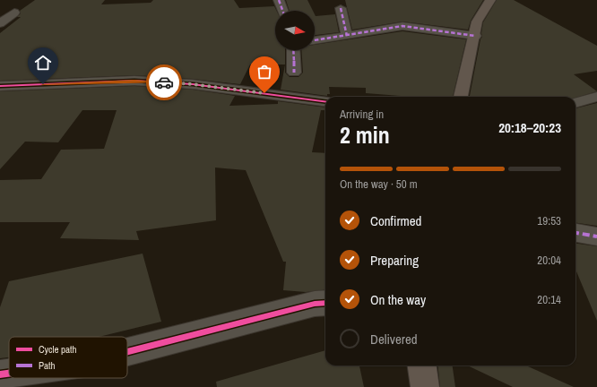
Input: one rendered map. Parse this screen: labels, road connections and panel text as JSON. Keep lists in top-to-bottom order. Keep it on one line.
{"legend":["Cycle path","Path"],"north":"right","page":{"heading":["2 min","Arriving in","20:18–20:23"],"bar":"On the way · 50 m","list":[["Confirmed","19:53"],["Preparing","20:04"],["On the way","20:14"],"Delivered"]}}
